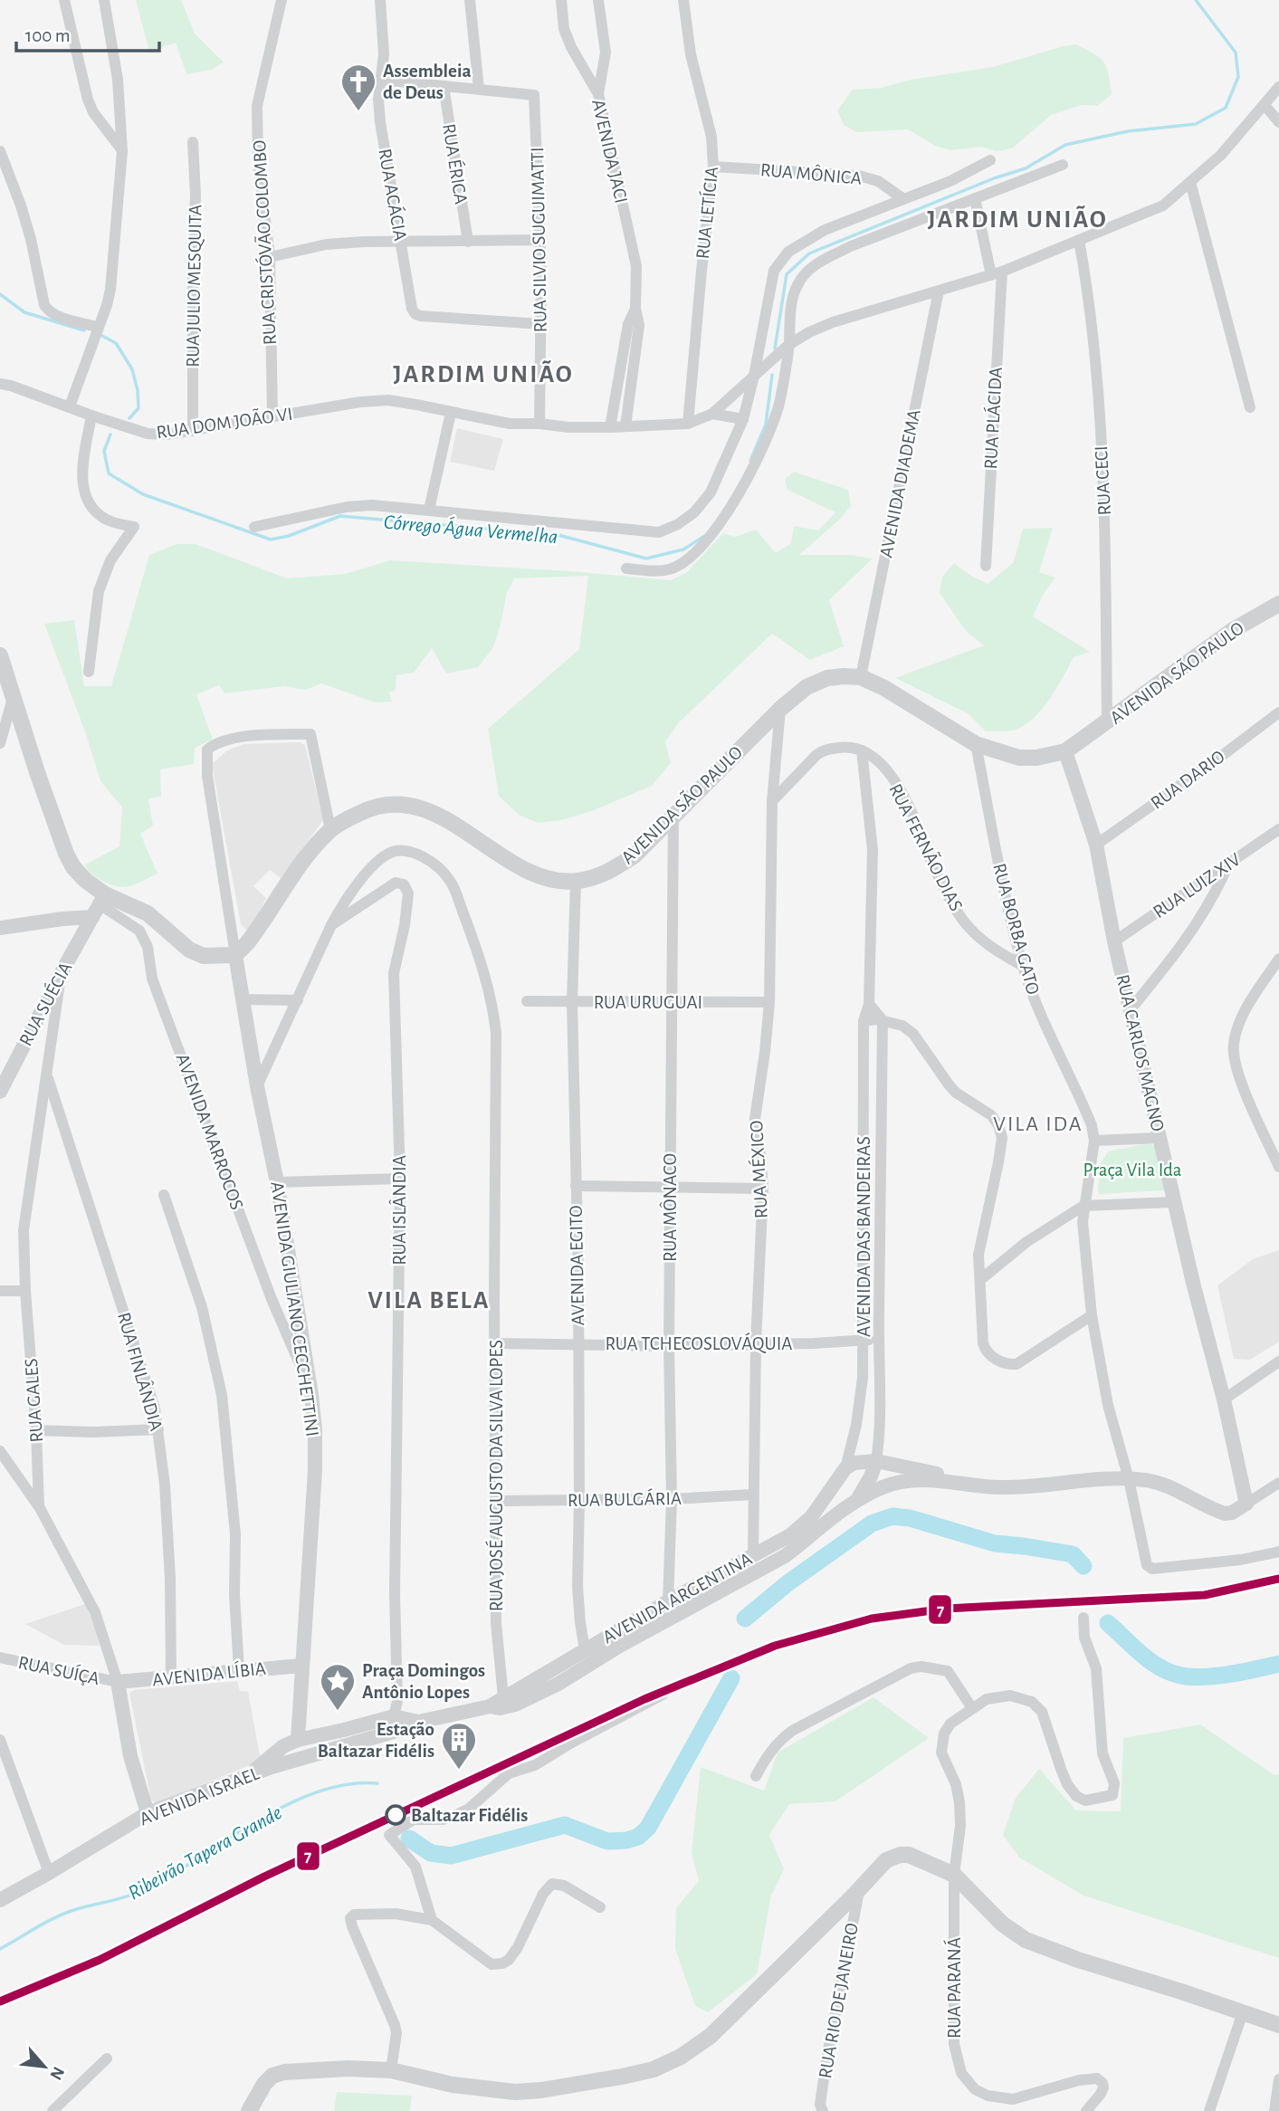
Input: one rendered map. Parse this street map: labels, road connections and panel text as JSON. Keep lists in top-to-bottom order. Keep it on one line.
{"streets":{"main road":["AVENIDA SÃO PAULO"],"street":["AVENIDA JACI","RUA ÉRICA","RUA MÔNICA","RUA ACÁCIA","RUA LETÍCIA","RUA SILVIO SUGUIMATTI","RUA CRISTÓVÃO COLOMBO","RUA JULIO MESQUITA","RUA PLÁCIDA","RUA DOM JOÃO VI","RUA CECI","AVENIDA DIADEMA","RUA DARIO","RUA FERNÃO DIAS","RUA LUIZ XIV","RUA BORBA GATO","RUA URUGUAI","RUA SUÉCIA","RUA CARLOS MAGNO","AVENIDA MARROCOS","RUA MÉXICO","RUA MÔNACO","RUA ISLÂNDIA","AVENIDA DAS BANDEIRAS","AVENIDA EGITO","AVENIDA GIULIANO CECCHETTINI","RUA TCHECOSLOVÁQUIA","RUA FINLÂNDIA","RUA GALES","RUA JOSÉ AUGUSTO DA SILVA LOPES","RUA BULGÁRIA","AVENIDA ARGENTINA","RUA SUÍÇA","AVENIDA LÍBIA","AVENIDA ISRAEL","RUA PARANÁ","RUA RIO DE JANEIRO"]},"crossings":[["AVENIDA JACI","RUA DOM JOÃO VI"],["RUA MÔNICA","RUA LETÍCIA"],["RUA ACÁCIA","RUA SILVIO SUGUIMATTI"],["RUA LETÍCIA","RUA DOM JOÃO VI"],["RUA SILVIO SUGUIMATTI","RUA DOM JOÃO VI"],["RUA CRISTÓVÃO COLOMBO","RUA DOM JOÃO VI"],["RUA JULIO MESQUITA","RUA DOM JOÃO VI"],["RUA CECI","AVENIDA SÃO PAULO"],["AVENIDA DIADEMA","AVENIDA SÃO PAULO"],["AVENIDA SÃO PAULO","RUA BORBA GATO"],["AVENIDA SÃO PAULO","RUA CARLOS MAGNO"],["AVENIDA SÃO PAULO","RUA MÉXICO"],["AVENIDA SÃO PAULO","RUA MÔNACO"],["AVENIDA SÃO PAULO","AVENIDA EGITO"],["AVENIDA SÃO PAULO","AVENIDA GIULIANO CECCHETTINI"],["RUA DARIO","RUA CARLOS MAGNO"],["RUA FERNÃO DIAS","RUA BORBA GATO"],["RUA FERNÃO DIAS","AVENIDA DAS BANDEIRAS"],["RUA LUIZ XIV","RUA CARLOS MAGNO"],["RUA URUGUAI","RUA MÉXICO"],["RUA URUGUAI","RUA MÔNACO"],["RUA URUGUAI","AVENIDA EGITO"],["RUA SUÉCIA","AVENIDA MARROCOS"],["RUA SUÉCIA","RUA GALES"],["AVENIDA MARROCOS","AVENIDA GIULIANO CECCHETTINI"],["RUA MÉXICO","RUA TCHECOSLOVÁQUIA"],["RUA MÉXICO","RUA BULGÁRIA"],["RUA MÉXICO","AVENIDA ARGENTINA"],["RUA MÔNACO","RUA TCHECOSLOVÁQUIA"],["RUA MÔNACO","RUA BULGÁRIA"],["RUA MÔNACO","AVENIDA ARGENTINA"],["RUA ISLÂNDIA","RUA JOSÉ AUGUSTO DA SILVA LOPES"],["AVENIDA DAS BANDEIRAS","RUA TCHECOSLOVÁQUIA"],["AVENIDA DAS BANDEIRAS","AVENIDA ARGENTINA"],["AVENIDA EGITO","RUA TCHECOSLOVÁQUIA"],["AVENIDA EGITO","RUA BULGÁRIA"],["AVENIDA EGITO","AVENIDA ARGENTINA"],["AVENIDA GIULIANO CECCHETTINI","RUA JOSÉ AUGUSTO DA SILVA LOPES"],["AVENIDA GIULIANO CECCHETTINI","AVENIDA LÍBIA"],["RUA TCHECOSLOVÁQUIA","RUA JOSÉ AUGUSTO DA SILVA LOPES"],["RUA FINLÂNDIA","RUA GALES"],["RUA FINLÂNDIA","AVENIDA LÍBIA"],["RUA GALES","RUA SUÍÇA"],["RUA GALES","AVENIDA LÍBIA"],["RUA GALES","AVENIDA ISRAEL"],["RUA JOSÉ AUGUSTO DA SILVA LOPES","RUA BULGÁRIA"],["RUA JOSÉ AUGUSTO DA SILVA LOPES","AVENIDA ARGENTINA"],["AVENIDA ARGENTINA","AVENIDA ISRAEL"],["RUA SUÍÇA","AVENIDA LÍBIA"]],"districts":["JARDIM UNIÃO","JARDIM UNIÃO","VILA IDA","VILA BELA"],"water":["Córrego Água Vermelha","Ribeirão Tapera Grande"],"parks":["Praça Vila Ida"],"places":{"church":["Assembleia de Deus"],"place":["Praça Domingos Antônio Lopes"],"building":["Estação Baltazar Fidélis"],"other":["Baltazar Fidélis"]},"lines":["transit line 7"],"scale_bar":"100 m","north":"bottom right"}
